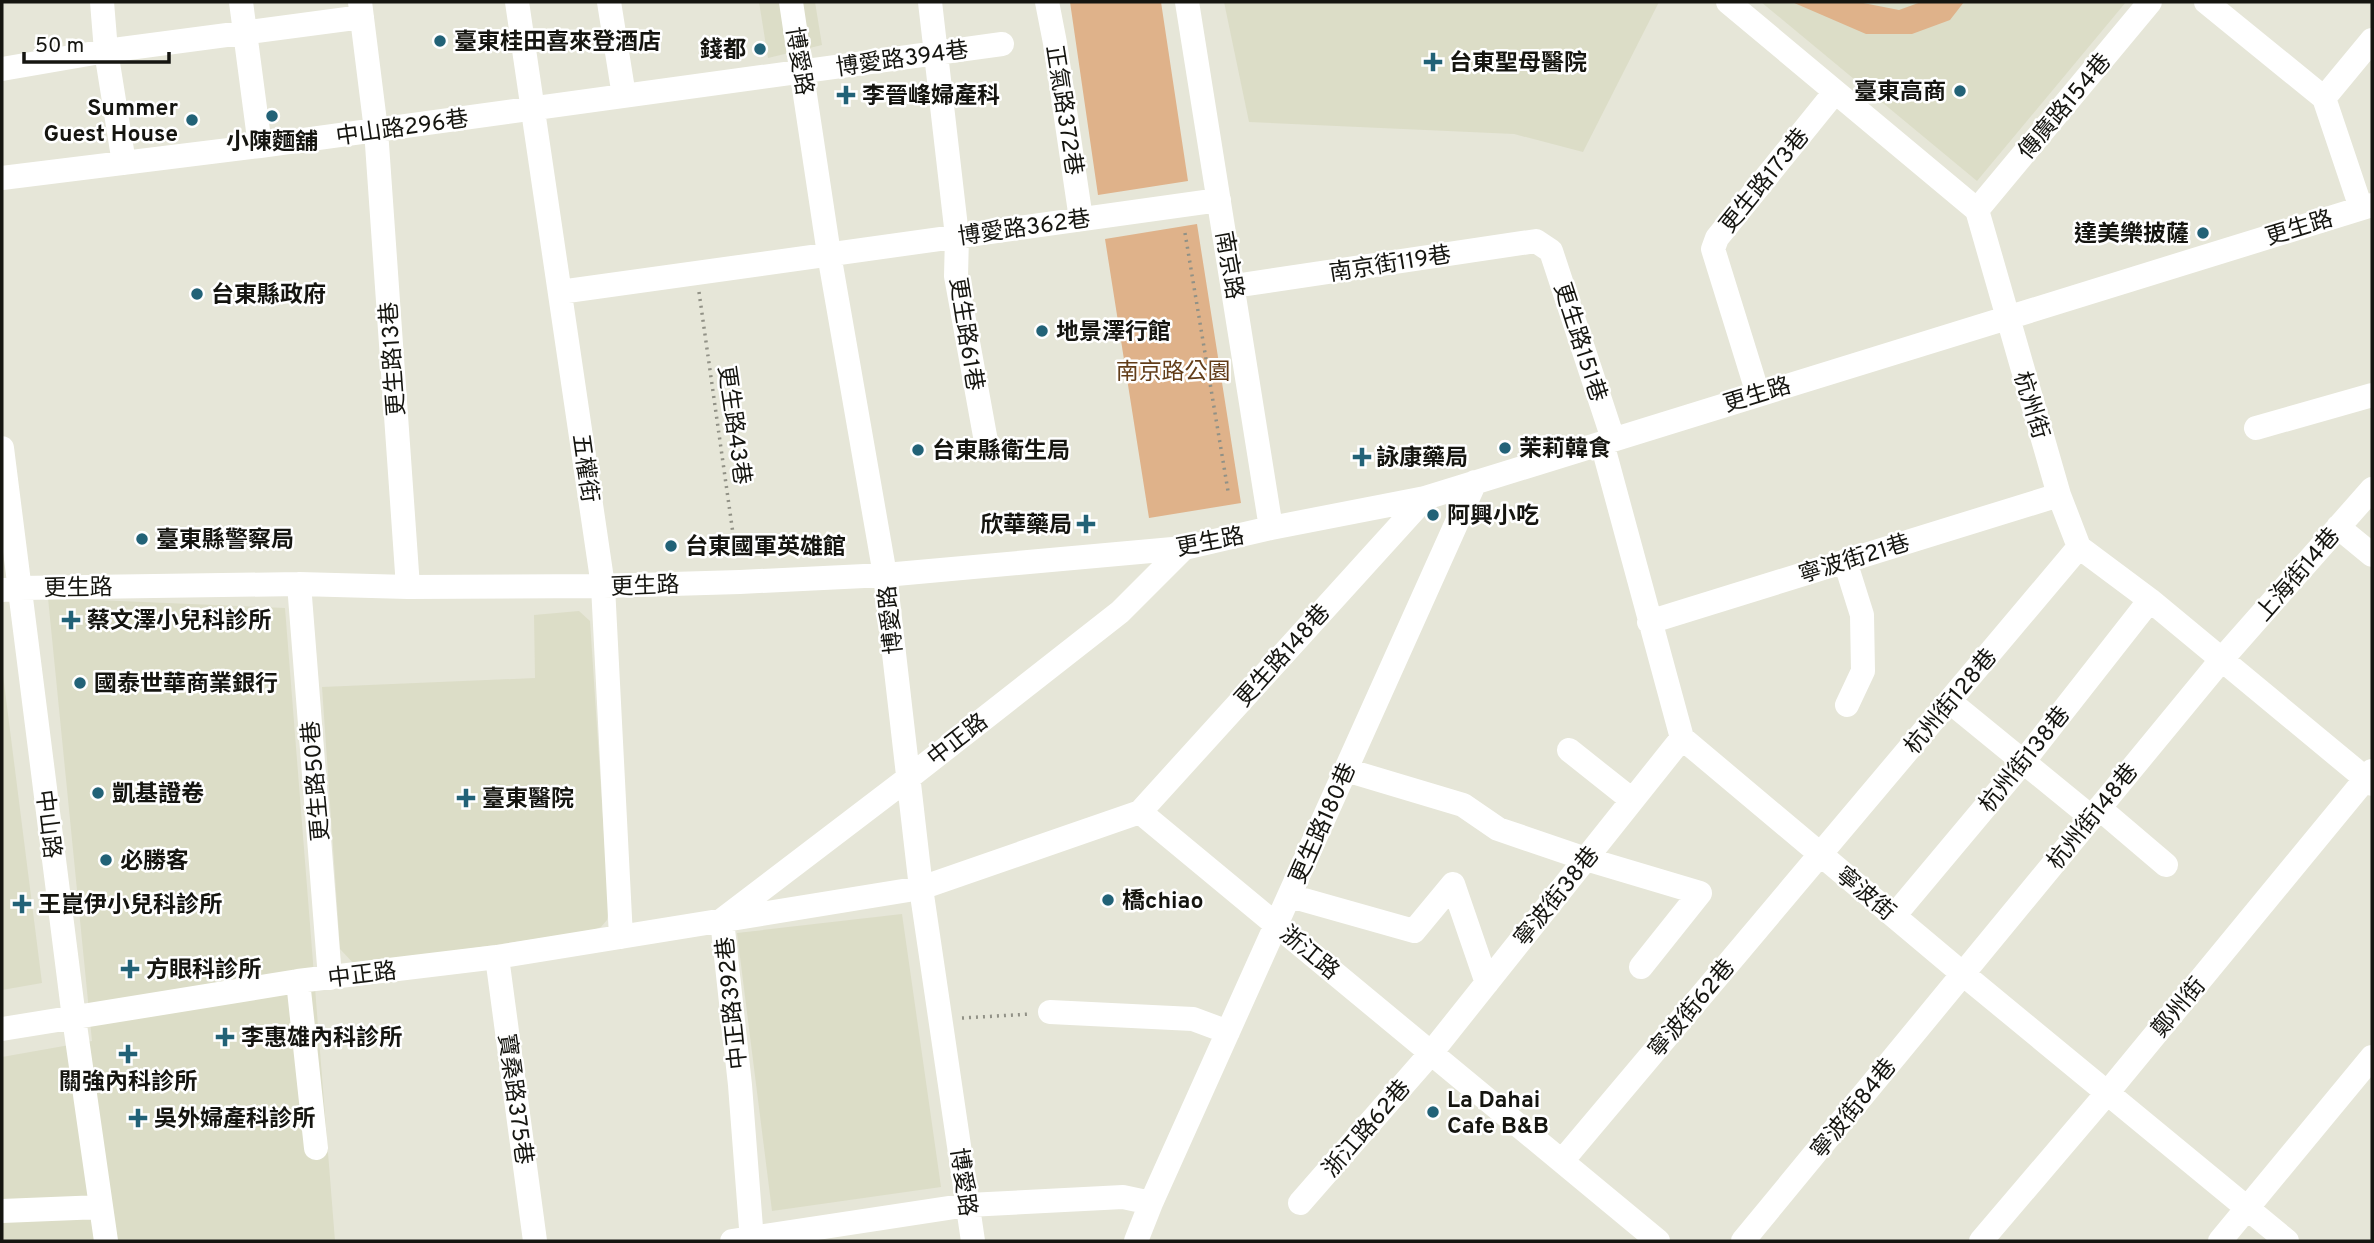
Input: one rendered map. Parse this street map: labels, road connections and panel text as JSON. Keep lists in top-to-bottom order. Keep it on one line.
{"streets":{"street":["博愛路394巷","博愛路","傳廣路154巷","正氣路372巷","中山路296巷","更生路173巷","博愛路362巷","更生路","南京街119巷","南京路","更生路61巷","更生路151巷","更生路13巷","杭州街","五權街","寧波街21巷","上海街14巷","更生路148巷","杭州街128巷","中正路","杭州街138巷","更生路50巷","杭州街148巷","更生路180巷","中山路","寧波街","寧波街38巷","浙江路","中正路392巷","鄭州街","寧波街62巷","寶桑路375巷","寧波街84巷","浙江路62巷"],"path":["更生路43巷"]},"crossings":[["博愛路394巷","博愛路"],["博愛路394巷","中山路296巷"],["博愛路394巷","更生路61巷"],["博愛路","中山路296巷"],["博愛路","博愛路362巷"],["博愛路","更生路"],["博愛路","中正路"],["傳廣路154巷","杭州街"],["正氣路372巷","博愛路362巷"],["中山路296巷","更生路13巷"],["中山路296巷","五權街"],["更生路173巷","更生路"],["博愛路362巷","南京路"],["博愛路362巷","更生路61巷"],["博愛路362巷","更生路43巷"],["博愛路362巷","五權街"],["更生路","南京路"],["更生路","更生路151巷"],["更生路","更生路13巷"],["更生路","杭州街"],["更生路","更生路43巷"],["更生路","五權街"],["更生路","更生路148巷"],["更生路","中正路"],["更生路","更生路50巷"],["更生路","更生路180巷"],["更生路","中山路"],["南京街119巷","南京路"],["南京街119巷","更生路151巷"],["杭州街","寧波街21巷"],["杭州街","杭州街128巷"],["五權街","中正路"],["上海街14巷","杭州街148巷"],["更生路148巷","浙江路"],["杭州街128巷","寧波街"],["杭州街128巷","寧波街62巷"],["中正路","更生路50巷"],["中正路","中山路"],["中正路","中正路392巷"],["中正路","寶桑路375巷"],["杭州街138巷","寧波街"],["杭州街148巷","寧波街"],["杭州街148巷","寧波街84巷"],["更生路180巷","浙江路"],["寧波街","寧波街38巷"],["寧波街","鄭州街"],["寧波街","寧波街62巷"],["寧波街","寧波街84巷"],["寧波街38巷","浙江路"],["寧波街38巷","浙江路62巷"],["浙江路","寧波街62巷"],["浙江路","浙江路62巷"]],"parks":["南京路公園"],"places":{"other":["臺東桂田喜來登酒店","錢都","臺東高商","小陳麵舖","Summer Guest House","達美樂披薩","台東縣政府","地景澤行館","茉莉韓食","台東縣衛生局","阿興小吃","臺東縣警察局","台東國軍英雄館","國泰世華商業銀行","凱基證卷","必勝客","橋chiao","La Dahai Cafe B&B"],"health":["台東聖母醫院","李晉峰婦產科","詠康藥局","欣華藥局","蔡文澤小兒科診所","臺東醫院","王崑伊小兒科診所","方眼科診所","李惠雄內科診所","關強內科診所","吳外婦產科診所"]},"scale_bar":"50 m"}
